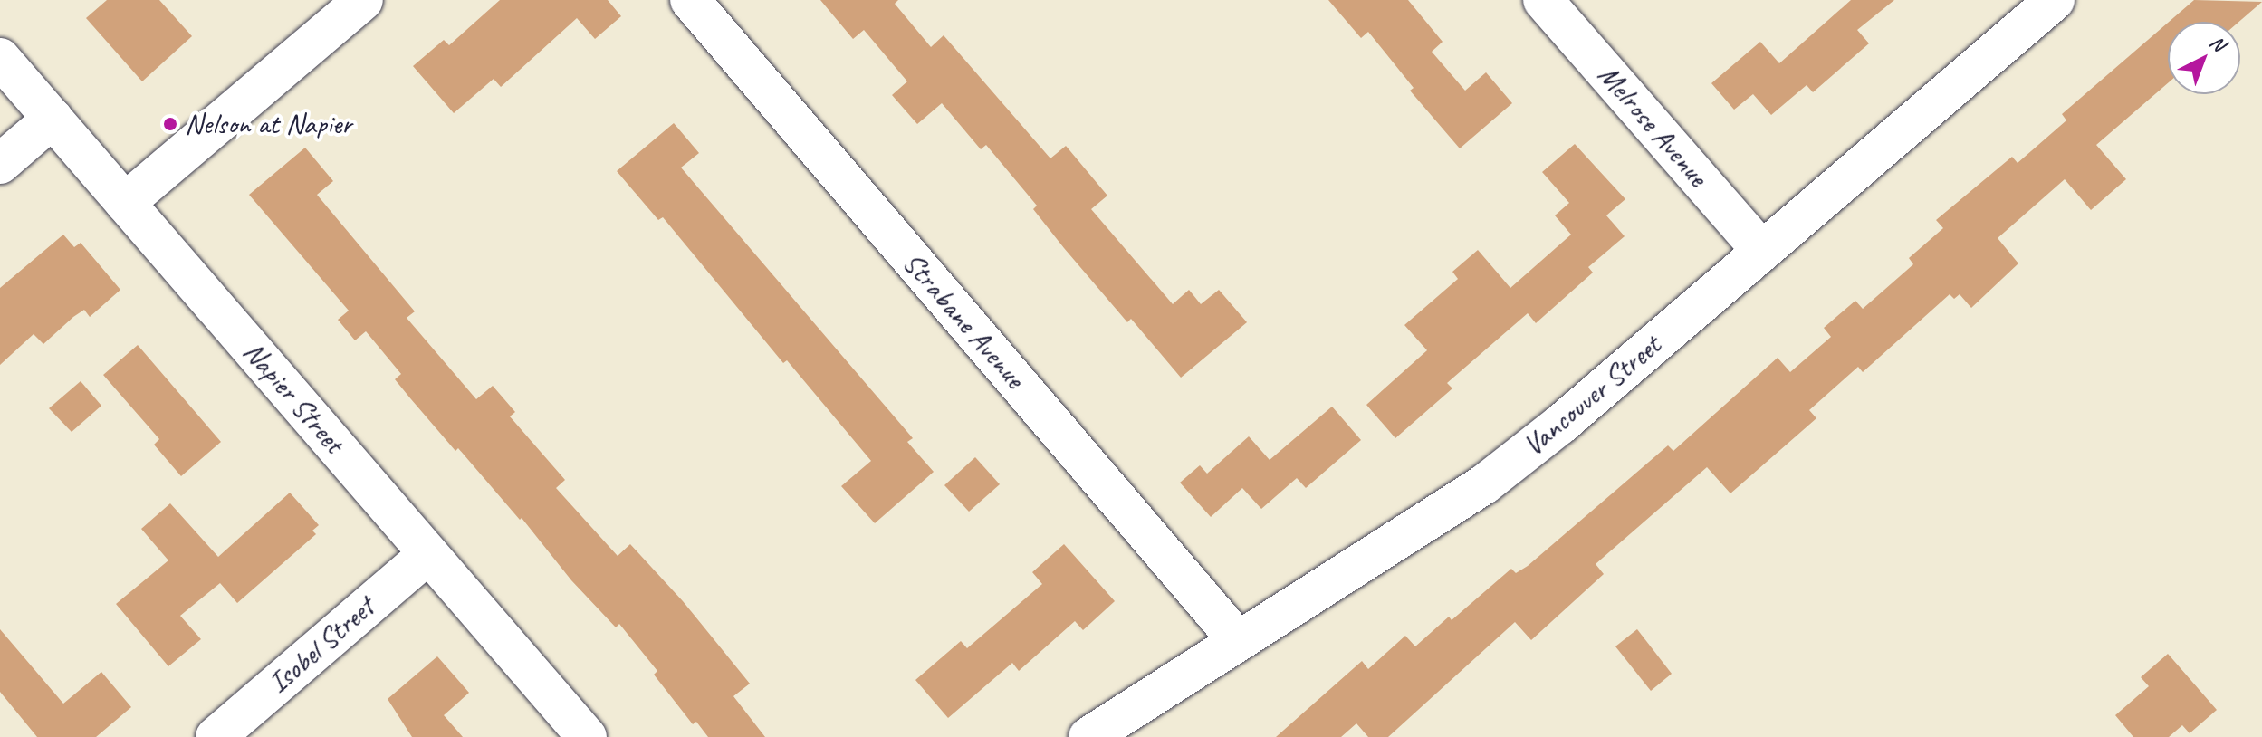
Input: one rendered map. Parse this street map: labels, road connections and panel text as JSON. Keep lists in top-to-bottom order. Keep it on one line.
{"streets":{"street":["Melrose Avenue","Strabane Avenue","Vancouver Street","Napier Street","Isobel Street"]},"crossings":[["Melrose Avenue","Vancouver Street"],["Strabane Avenue","Vancouver Street"],["Napier Street","Isobel Street"]],"places":["Nelson at Napier"],"north":"top right"}
